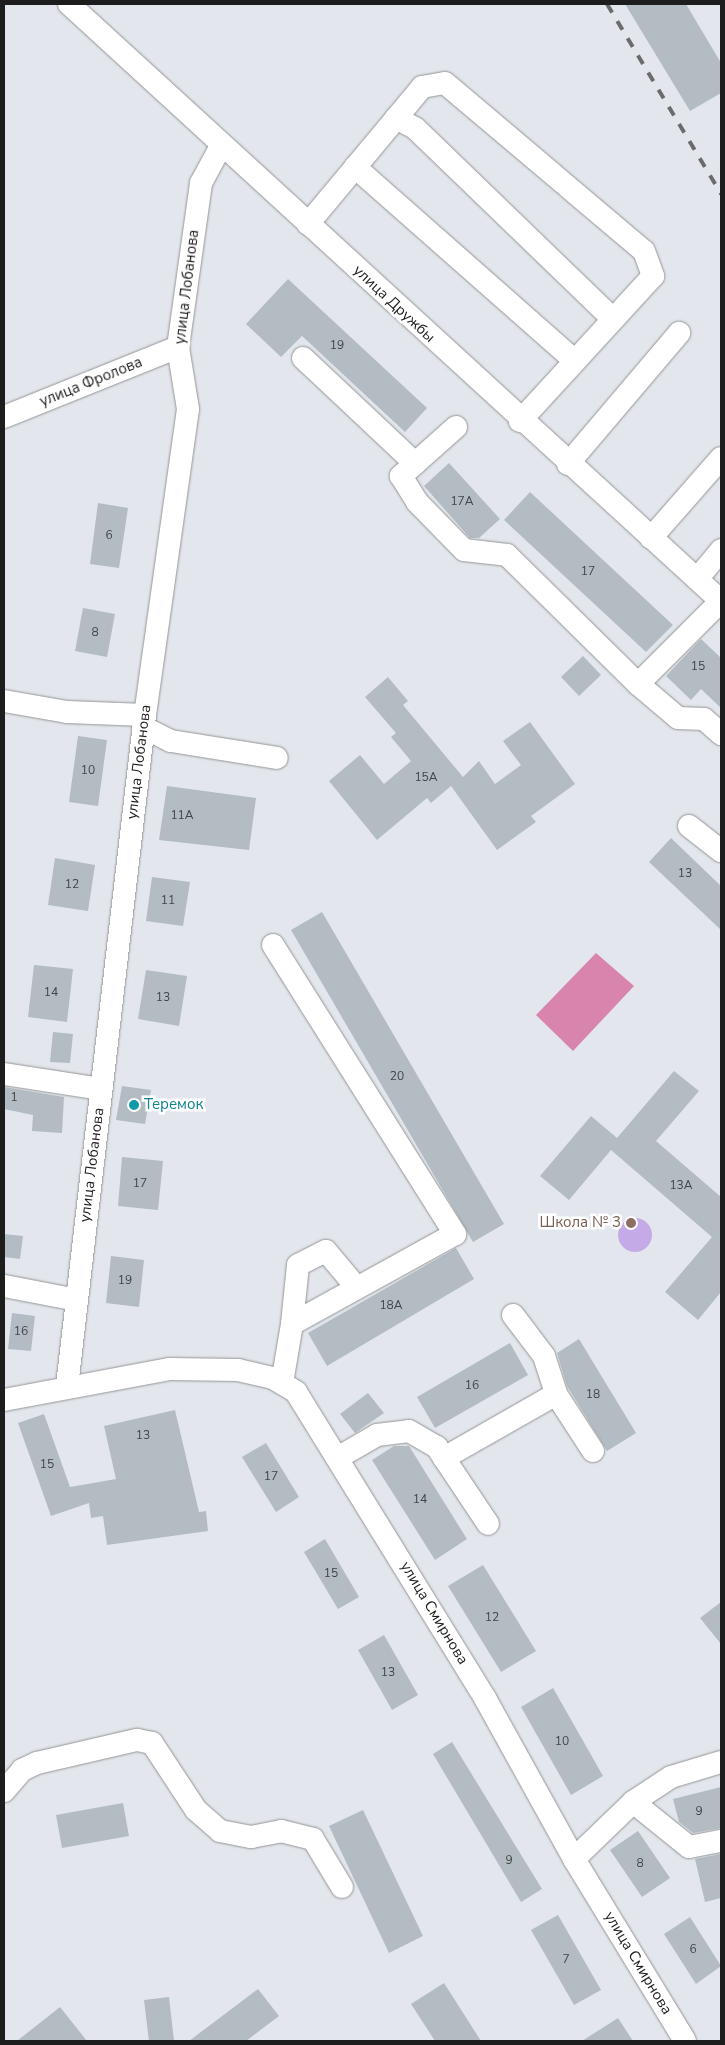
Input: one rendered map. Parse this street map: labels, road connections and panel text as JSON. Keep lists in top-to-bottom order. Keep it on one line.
{"streets":{"street":["улица Лобанова","улица Дружбы","улица Фролова","улица Смирнова"]},"crossings":[["улица Лобанова","улица Дружбы"],["улица Лобанова","улица Фролова"],["улица Лобанова","улица Смирнова"]],"places":["Теремок","Школа № 3"],"house_numbers":["19","17А","6","17","8","15","10","15А","11А","13","12","11","14","13","20","1","17","13А","19","18А","16","16","18","13","15","17","14","15","12","13","10","9","9","8","6","7"]}
